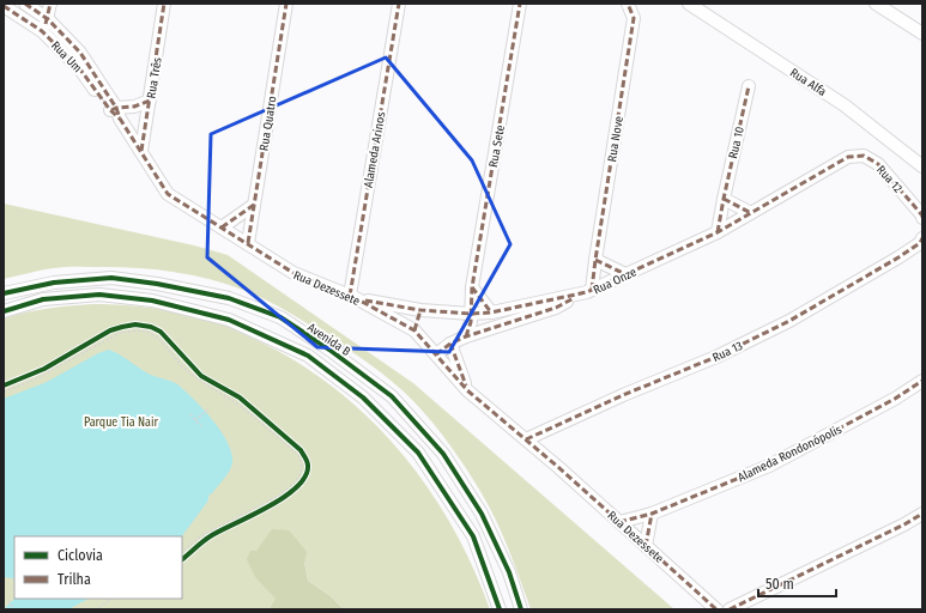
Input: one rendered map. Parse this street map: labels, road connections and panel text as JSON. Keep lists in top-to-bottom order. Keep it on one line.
{"streets":{"street":["Rua Um","Rua Três","Rua Alfa","Rua Quatro","Rua Nove","Rua 10","Rua Sete","Alameda Arinos","Rua 12","Rua Onze","Rua Dezessete","Avenida B","Rua 13","Alameda Rondonópolis"]},"crossings":[["Rua Um","Rua Três"],["Rua Um","Rua Dezessete"],["Rua Três","Rua Dezessete"],["Rua Quatro","Rua Dezessete"],["Rua Nove","Rua Onze"],["Rua 10","Rua Onze"],["Rua Sete","Rua Onze"],["Alameda Arinos","Rua Onze"],["Alameda Arinos","Rua Dezessete"],["Rua 12","Rua Onze"],["Rua Onze","Rua Dezessete"],["Rua Dezessete","Rua 13"],["Rua Dezessete","Alameda Rondonópolis"]],"parks":["Parque Tia Nair"],"legend":["Ciclovia","Trilha"],"scale_bar":"50 m"}
